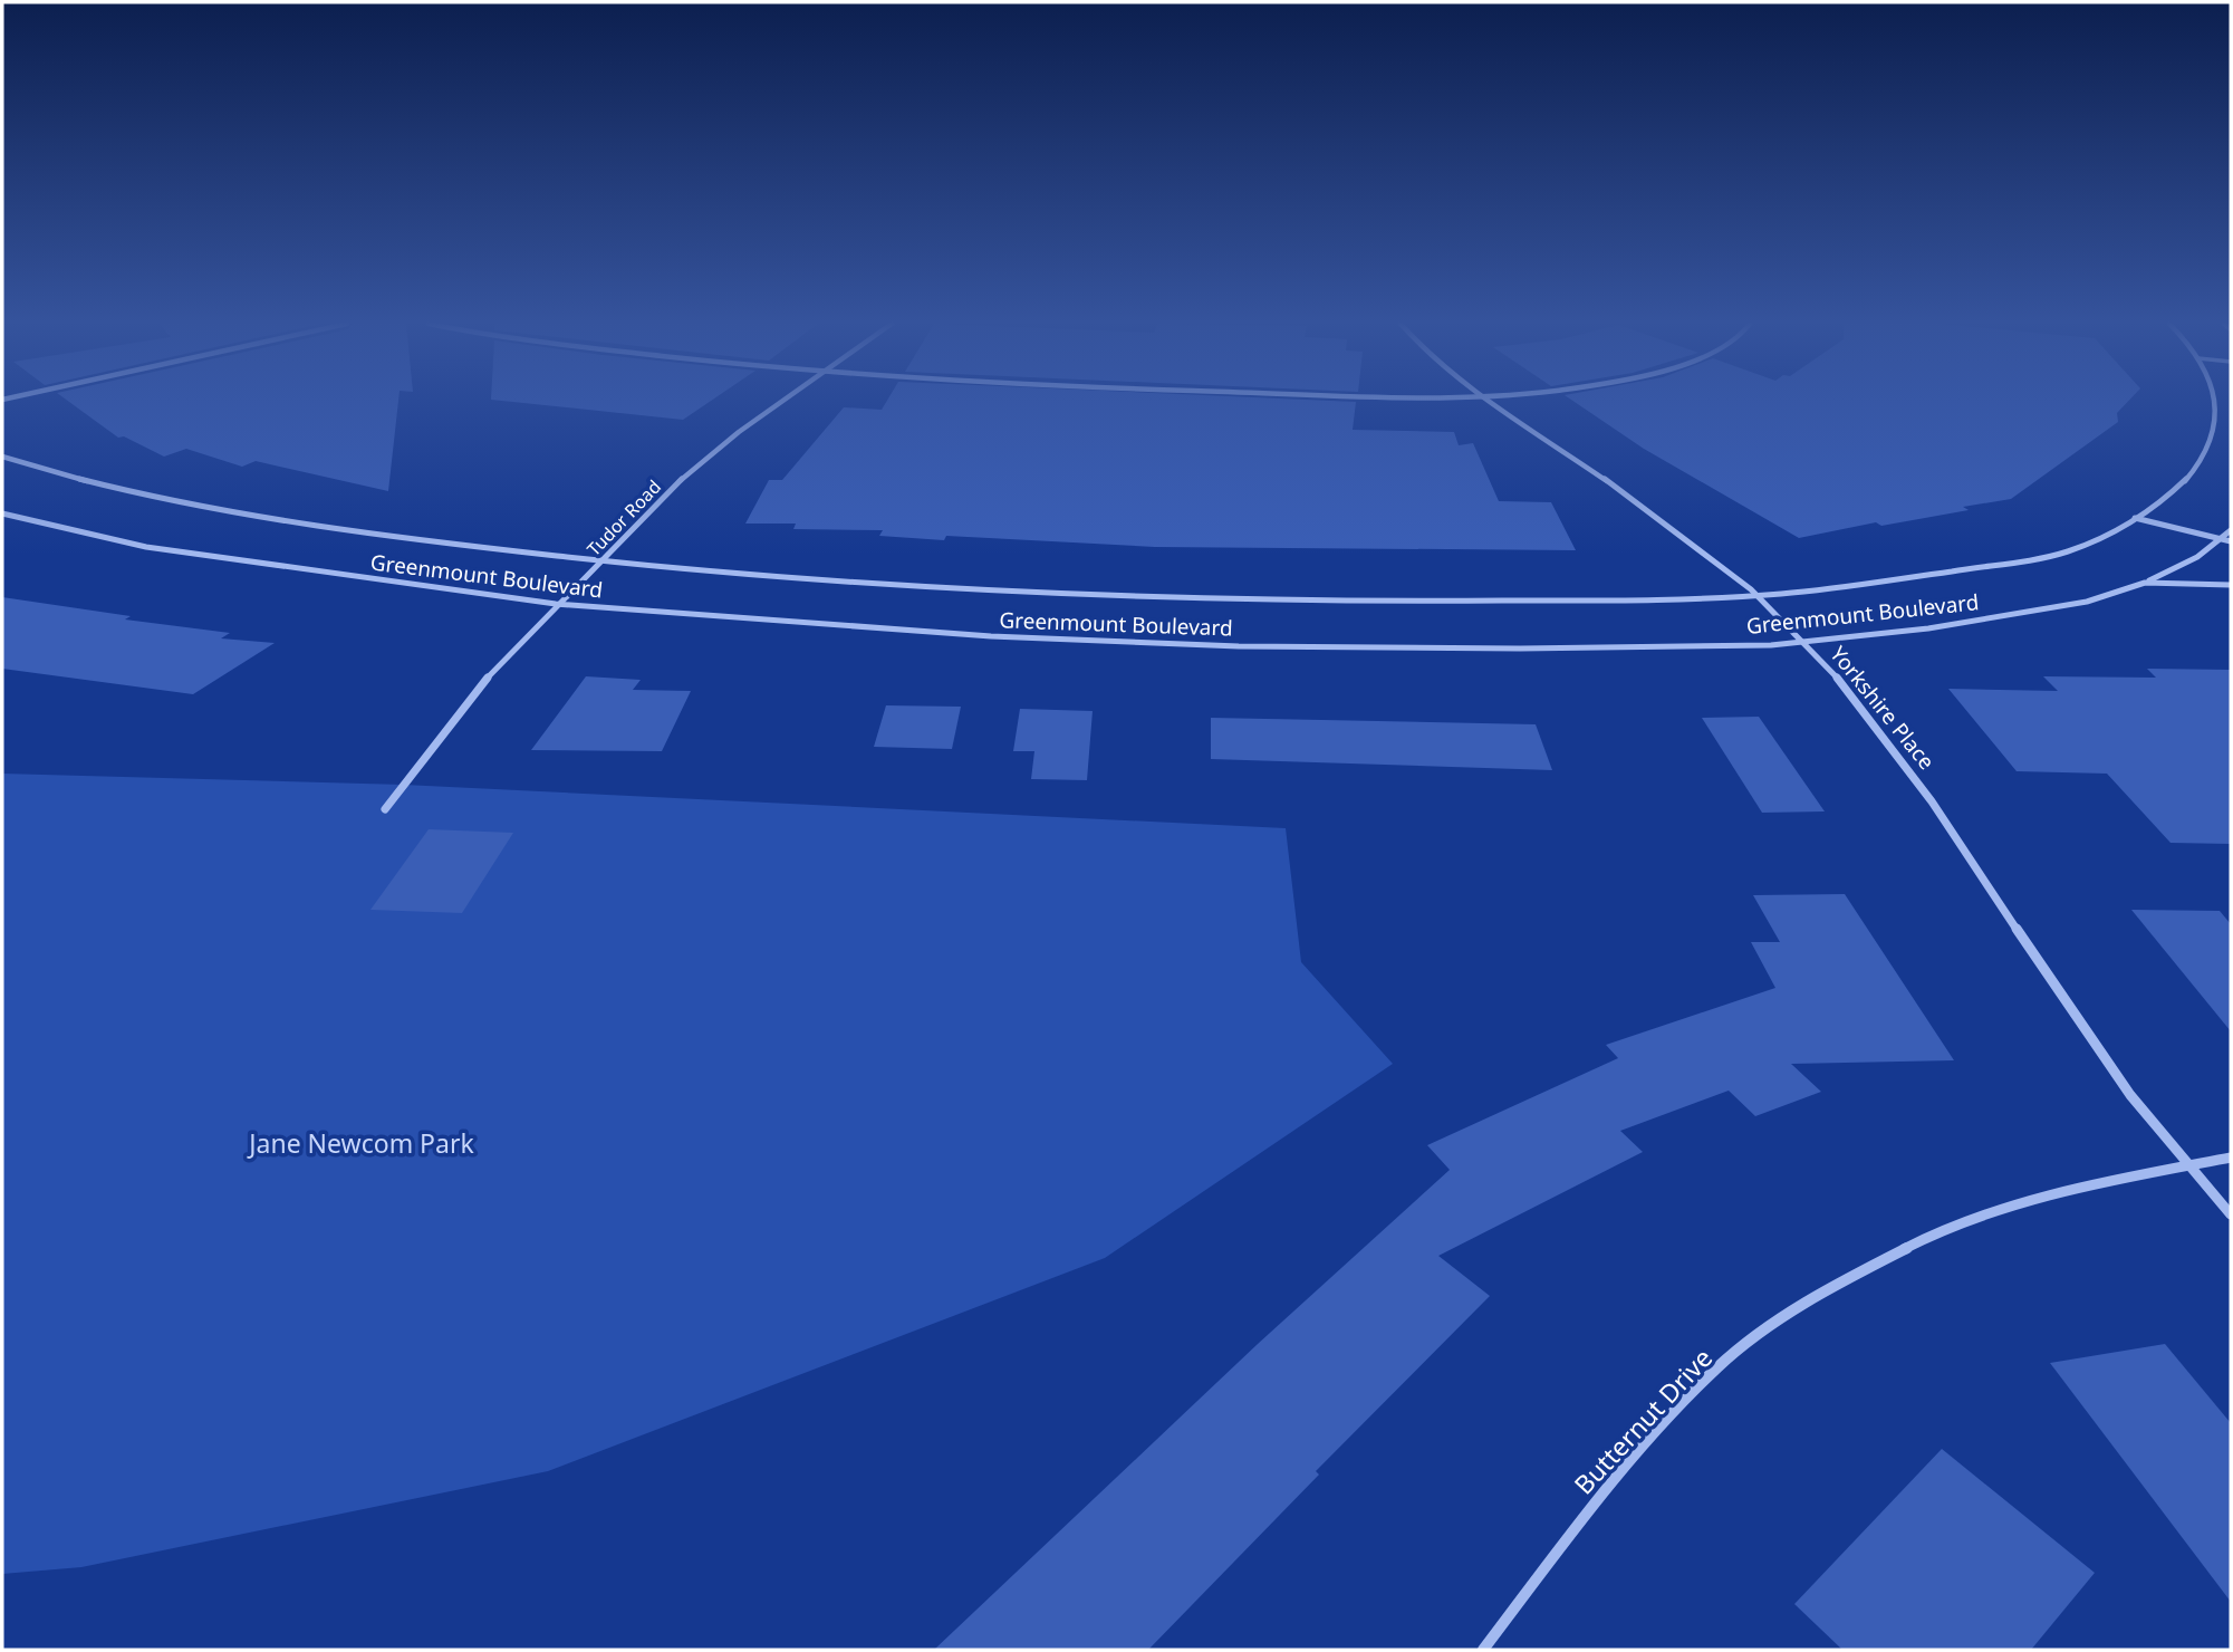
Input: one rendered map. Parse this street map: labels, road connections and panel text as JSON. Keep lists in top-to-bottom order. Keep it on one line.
{"streets":{"street":["Tudor Road","Greenmount Boulevard","Yorkshire Place","Butternut Drive"]},"crossings":[["Tudor Road","Greenmount Boulevard"],["Greenmount Boulevard","Yorkshire Place"],["Yorkshire Place","Butternut Drive"]],"parks":["Jane Newcom Park"]}
